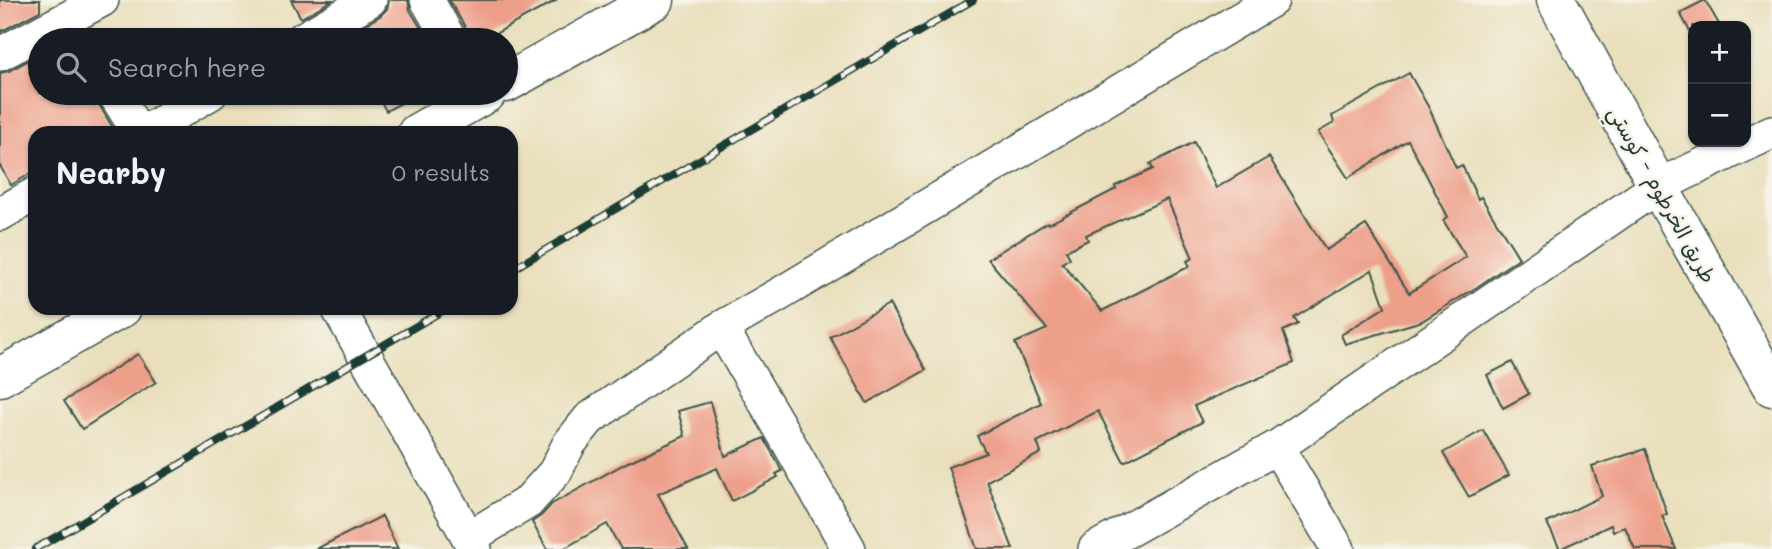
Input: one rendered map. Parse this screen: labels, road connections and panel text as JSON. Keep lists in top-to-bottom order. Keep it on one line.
{"streets":{"main road":["طريق الخرطوم - كوستي"]},"page":{"map_buttons":["+","−"],"search":"Search here","heading":["Nearby","0 results"]}}
